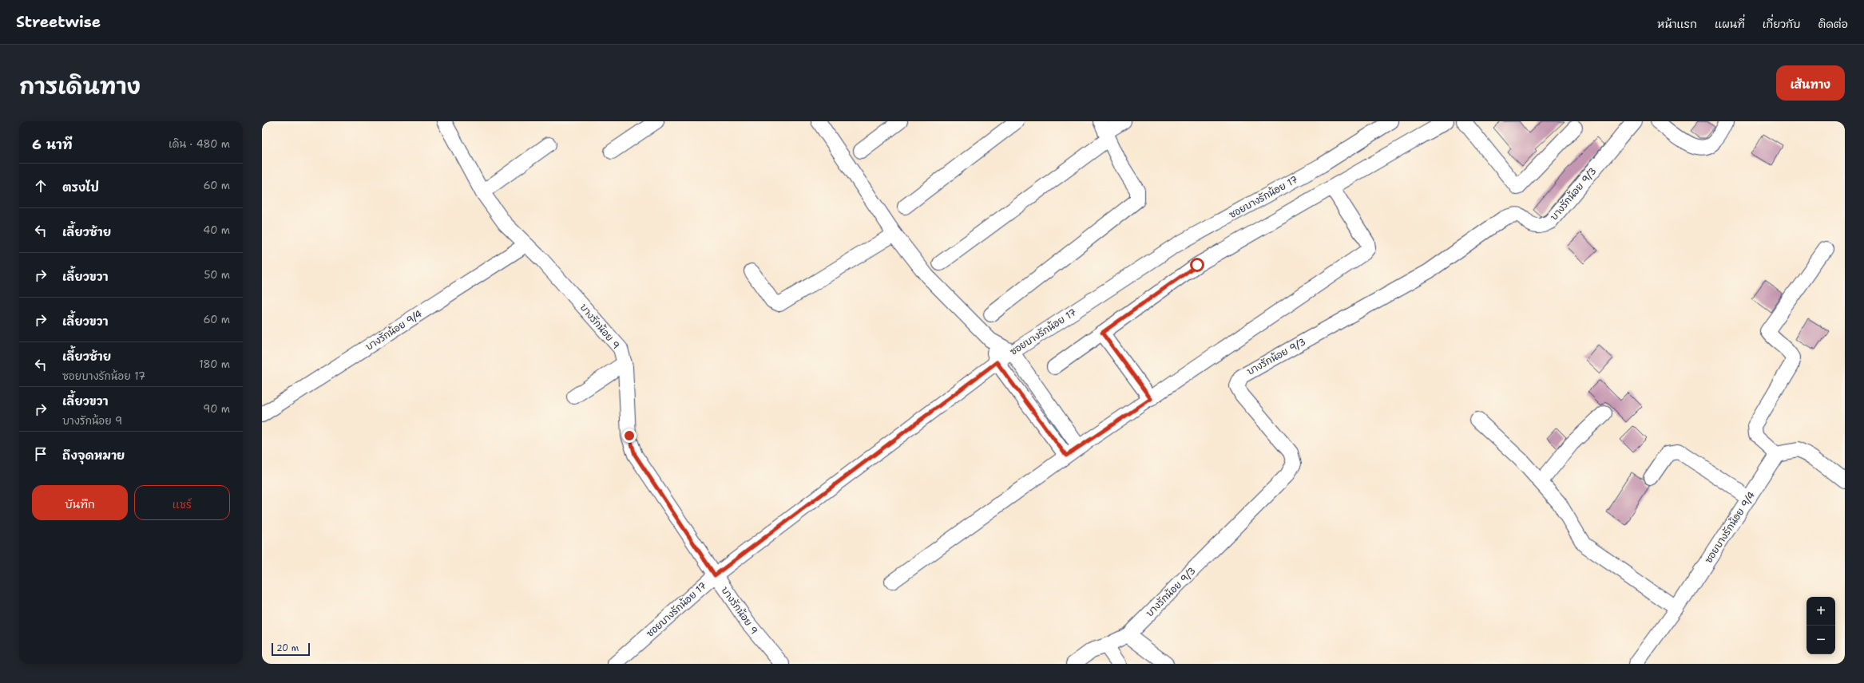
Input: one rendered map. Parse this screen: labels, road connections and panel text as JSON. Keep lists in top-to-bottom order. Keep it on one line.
{"streets":{"street":["บางรักน้อย 9/3","ซอยบางรักน้อย 17","บางรักน้อย 9","บางรักน้อย 9/4","ซอยบางรักน้อย 9/4"]},"crossings":[["ซอยบางรักน้อย 17","บางรักน้อย 9"],["บางรักน้อย 9","บางรักน้อย 9/4"]],"scale_bar":"20 m","page":{"header":"Streetwise","nav":["หน้าแรก","แผนที่","เกี่ยวกับ","ติดต่อ"],"title":"การเดินทาง","buttons":["เส้นทาง",["บันทึก","แชร์"]],"heading":["6 นาที","เดิน · 480 m"],"list":[["ตรงไป","60 m"],["เลี้ยวซ้าย","40 m"],["เลี้ยวขวา","50 m"],["เลี้ยวขวา","60 m"],["เลี้ยวซ้าย","ซอยบางรักน้อย 17","180 m"],["เลี้ยวขวา","บางรักน้อย 9","90 m"],"ถึงจุดหมาย"],"map_buttons":["+","−"],"scale":"20 m"}}
